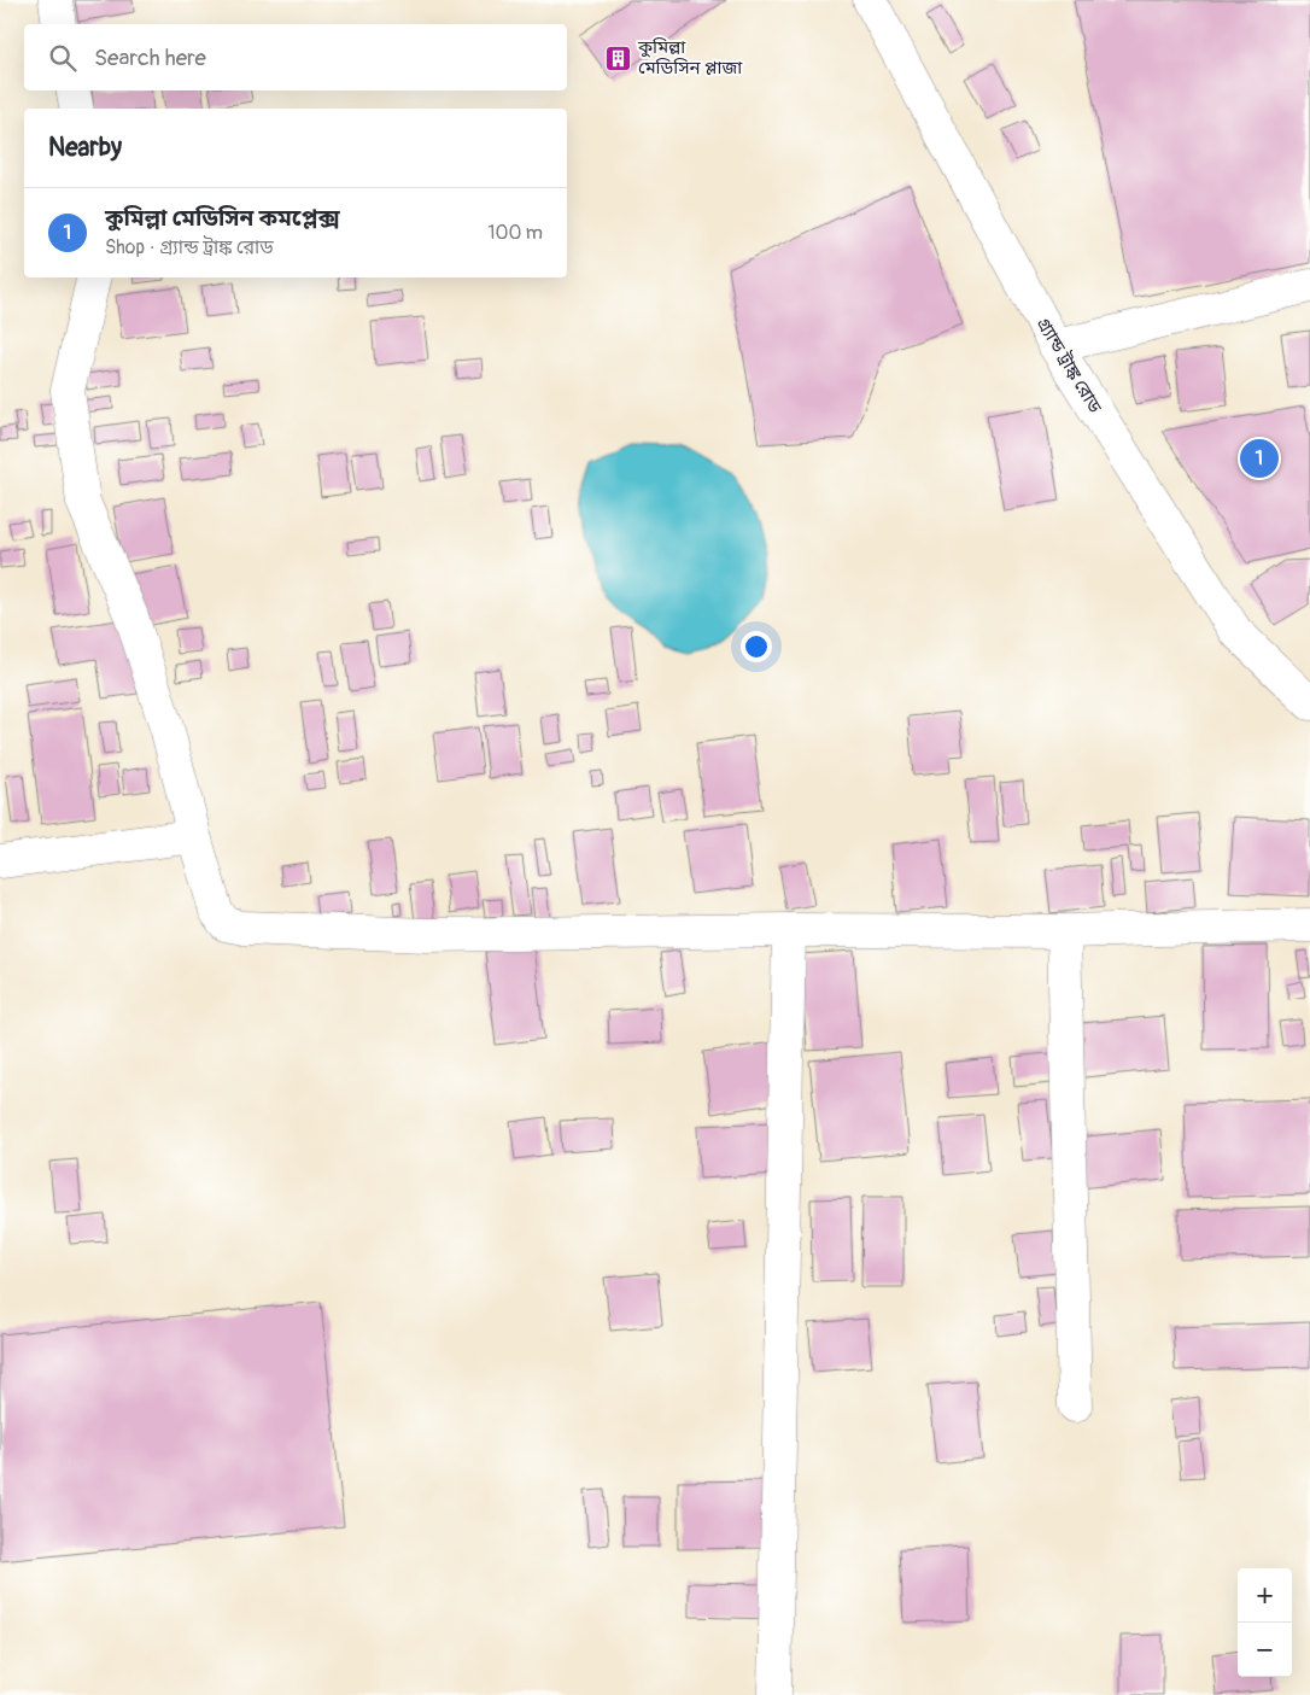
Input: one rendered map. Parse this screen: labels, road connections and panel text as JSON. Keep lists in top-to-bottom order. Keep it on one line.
{"streets":{"main road":["গ্র্যান্ড ট্রাঙ্ক রোড"]},"places":{"building":["কুমিল্লা মেডিসিন প্লাজা"]},"page":{"search":"Search here","heading":"Nearby","list":[{"mark":"1","name":"কুমিল্লা মেডিসিন কমপ্লেক্স","note":"Shop · গ্র্যান্ড ট্রাঙ্ক রোড","value":"100 m"}],"pins":"1","map_buttons":["+","−"]}}
